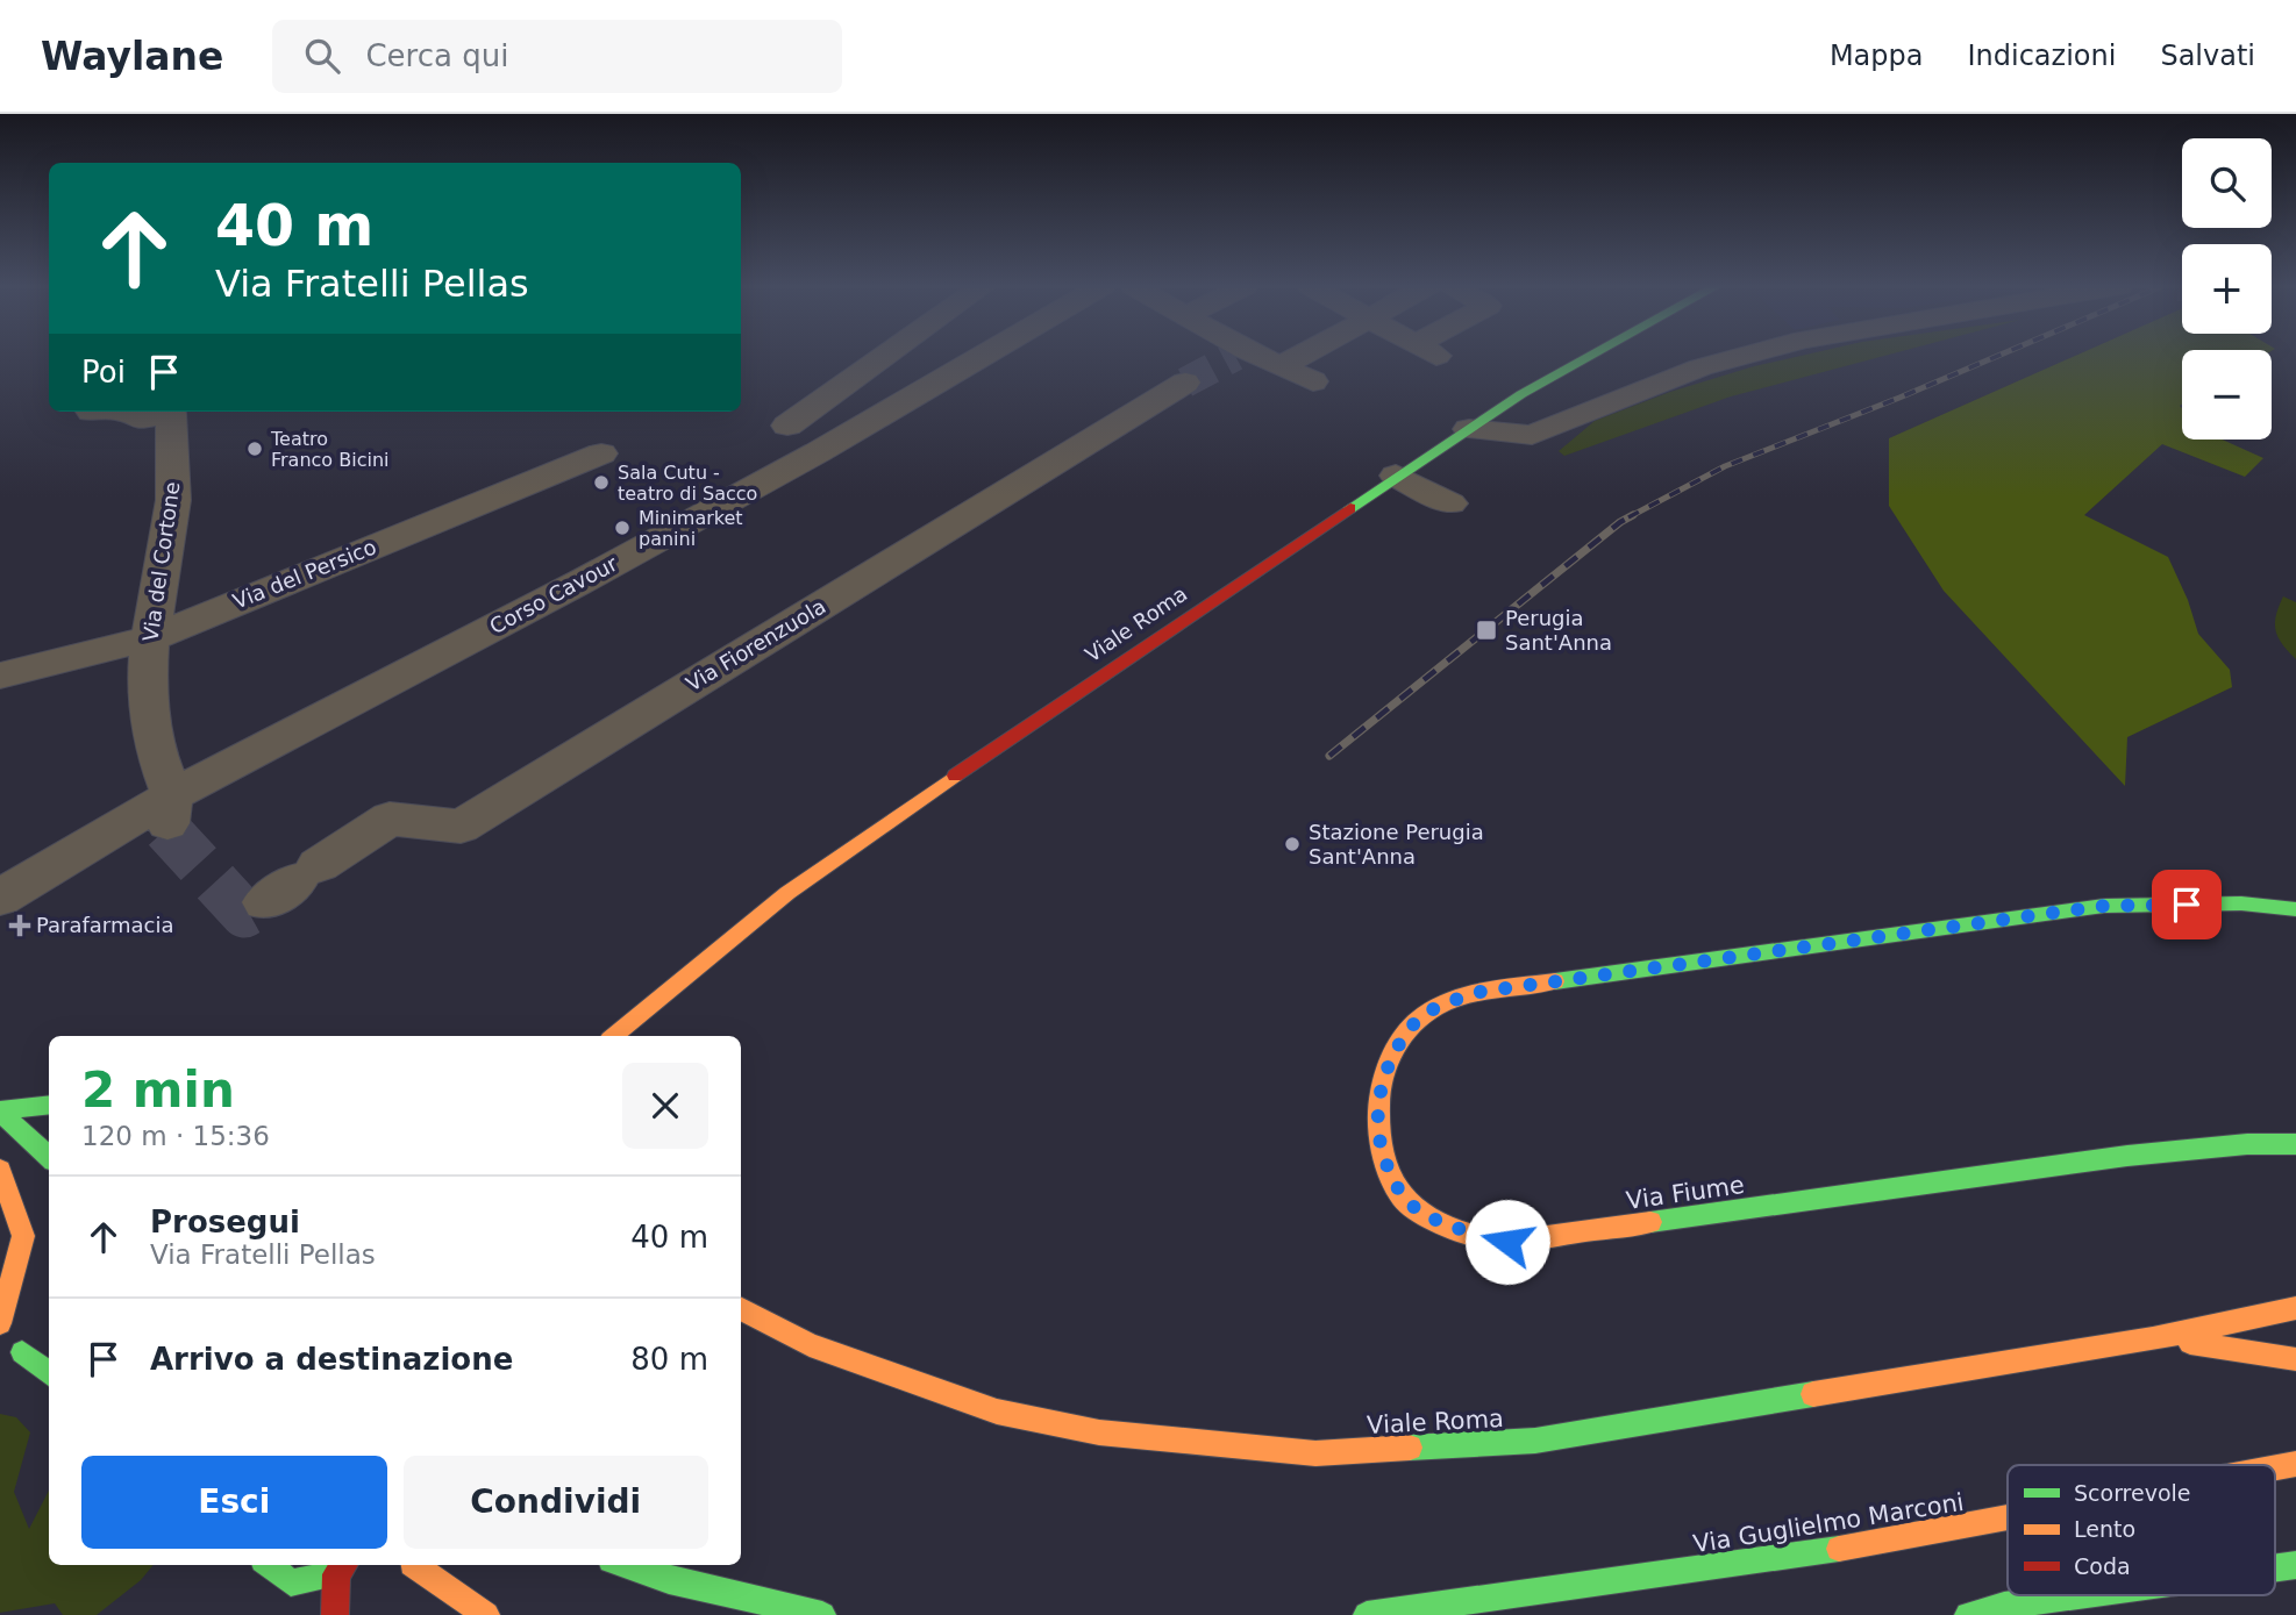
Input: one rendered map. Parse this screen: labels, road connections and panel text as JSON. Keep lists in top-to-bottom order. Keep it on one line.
{"streets":{"street":["Via del Cortone","Via del Persico","Corso Cavour","Viale Roma","Via Fiorenzuola","Via Fiume","Via Guglielmo Marconi"]},"crossings":[["Via del Cortone","Via del Persico"],["Via del Cortone","Corso Cavour"]],"places":{"other":["Teatro Franco Bicini","Sala Cutu - teatro di Sacco","Minimarket panini","Stazione Perugia Sant'Anna"],"transit":["Perugia Sant'Anna"],"health":["Parafarmacia"]},"legend":["Scorrevole","Lento","Coda"],"page":{"header":"Waylane","search":"Cerca qui","nav":["Mappa","Indicazioni","Salvati"],"map_buttons":["+","−"],"turn":["40 m","Via Fratelli Pellas"],"then":"Poi","heading":["2 min","120 m · 15:36"],"list":[{"name":"Prosegui","note":"Via Fratelli Pellas","value":"40 m"},{"name":"Arrivo a destinazione","value":"80 m"}],"buttons":["Esci","Condividi"]}}
